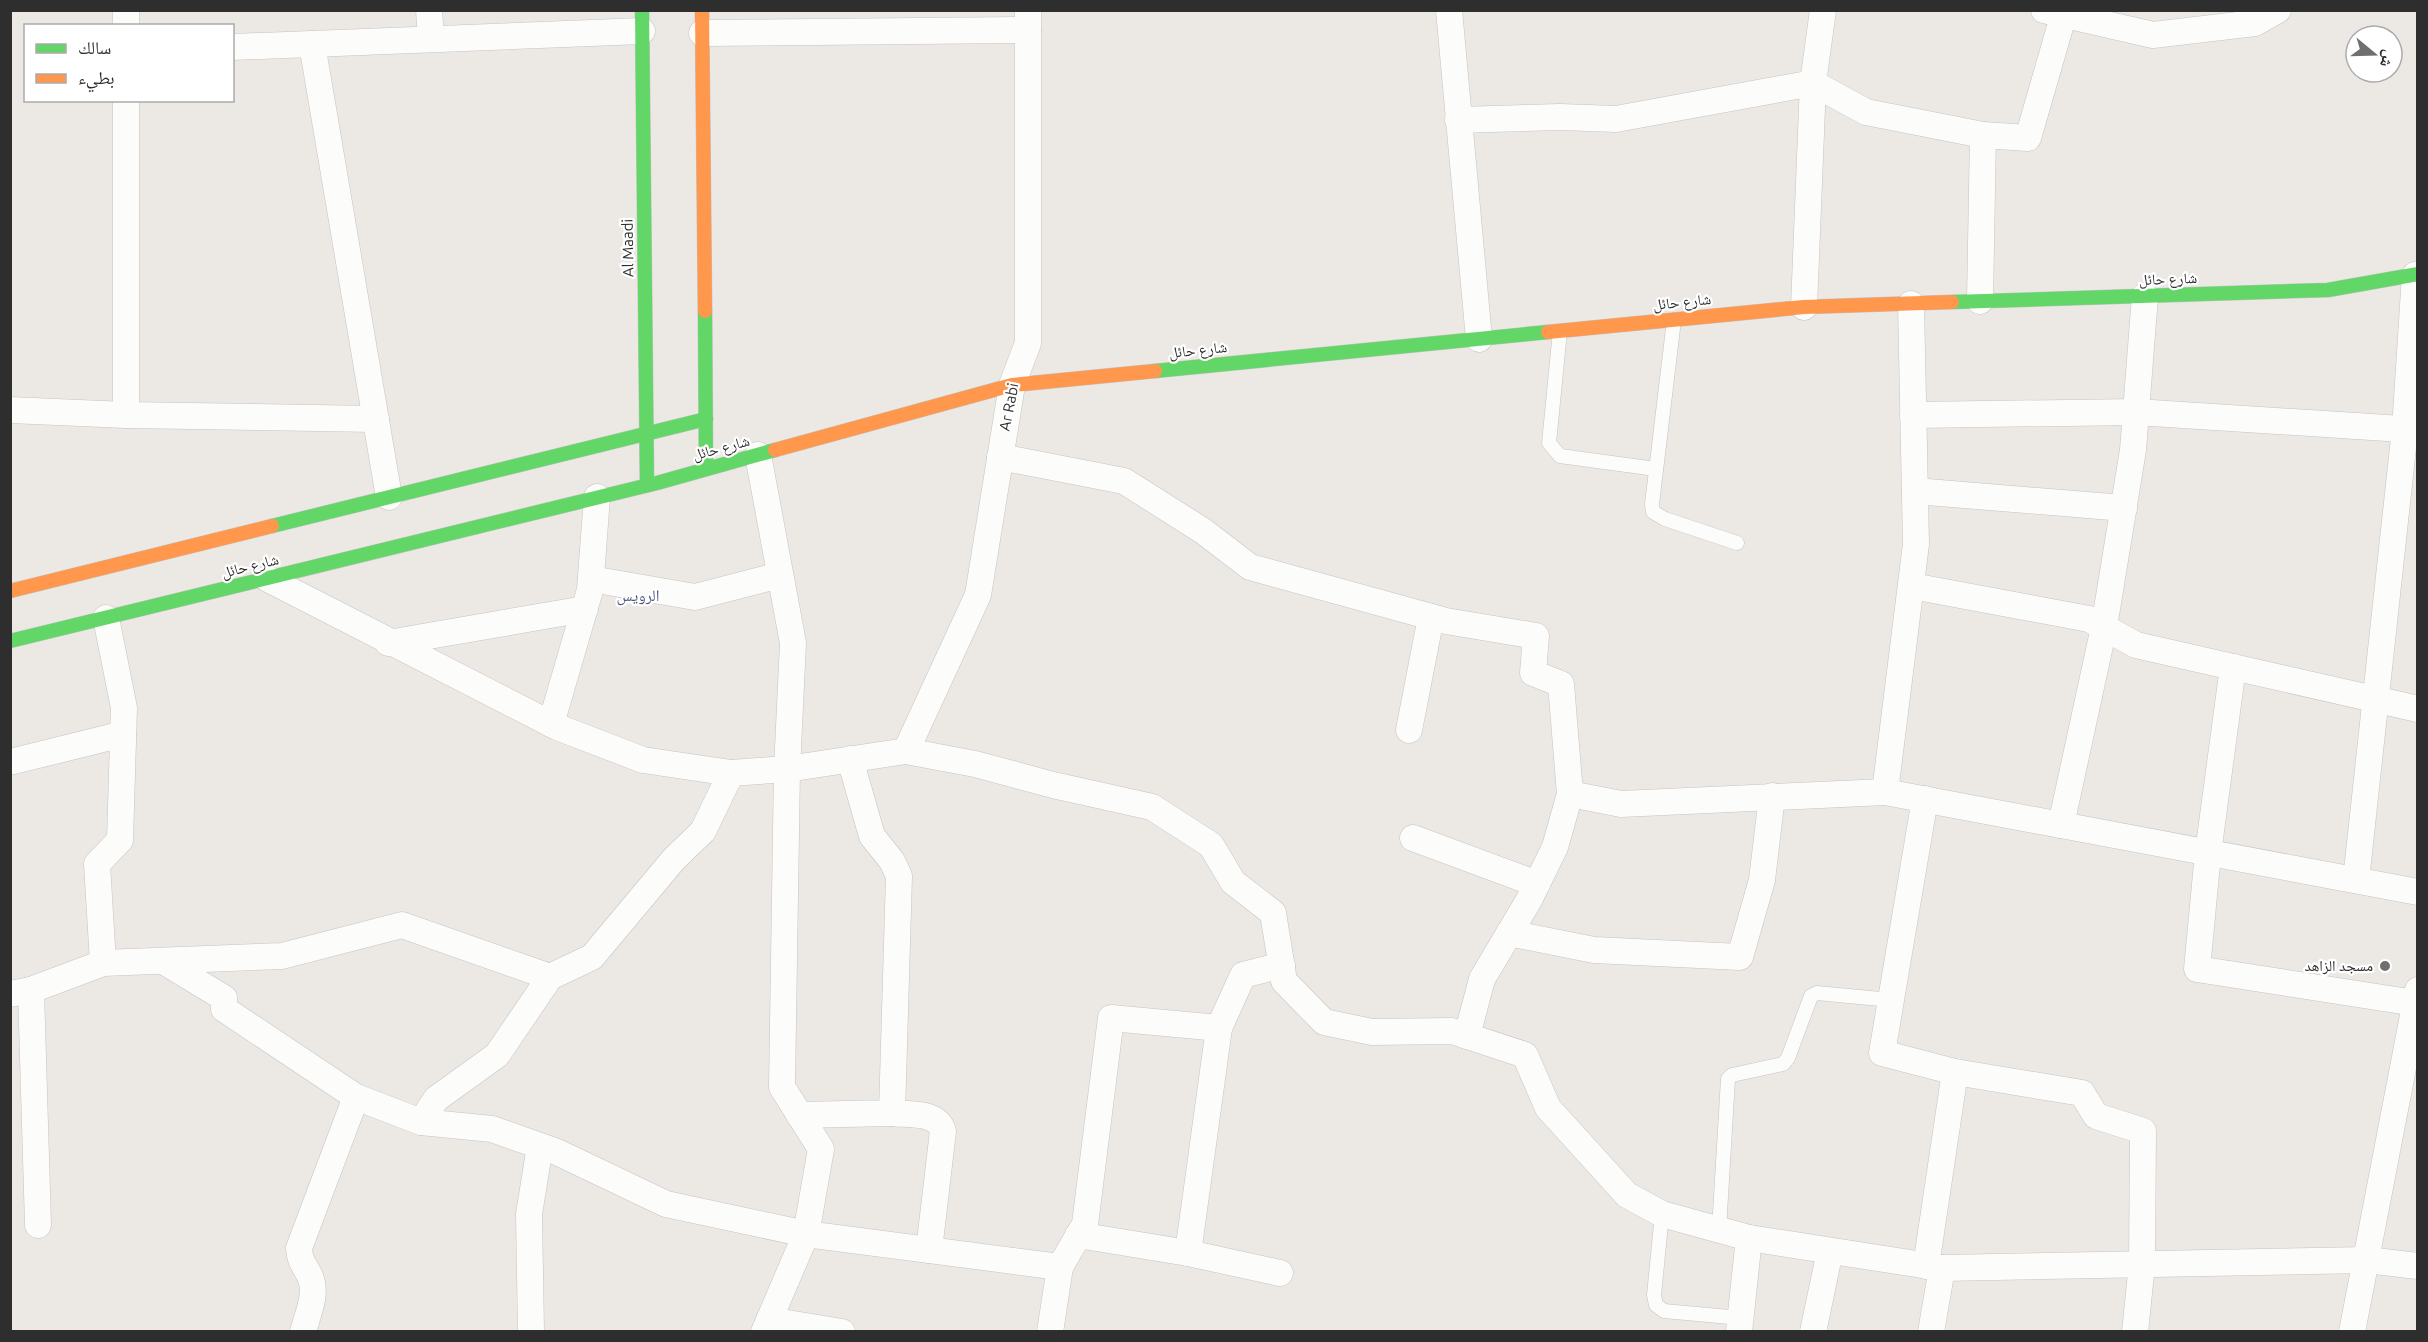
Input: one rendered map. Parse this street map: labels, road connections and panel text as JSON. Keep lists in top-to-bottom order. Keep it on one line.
{"streets":{"main road":["Al Maadi","شارع حائل"],"street":["Ar Rabi"]},"crossings":[["Al Maadi","شارع حائل"],["شارع حائل","Ar Rabi"]],"districts":["الرويس"],"places":["مسجد الزاهد"],"legend":["سالك","بطيء"],"north":"right"}
